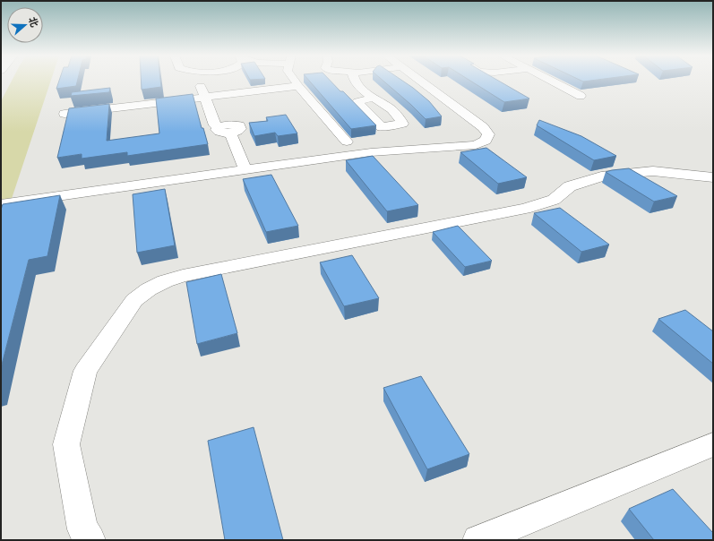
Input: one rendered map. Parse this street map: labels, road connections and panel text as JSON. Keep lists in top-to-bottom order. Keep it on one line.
{"north":"right"}
